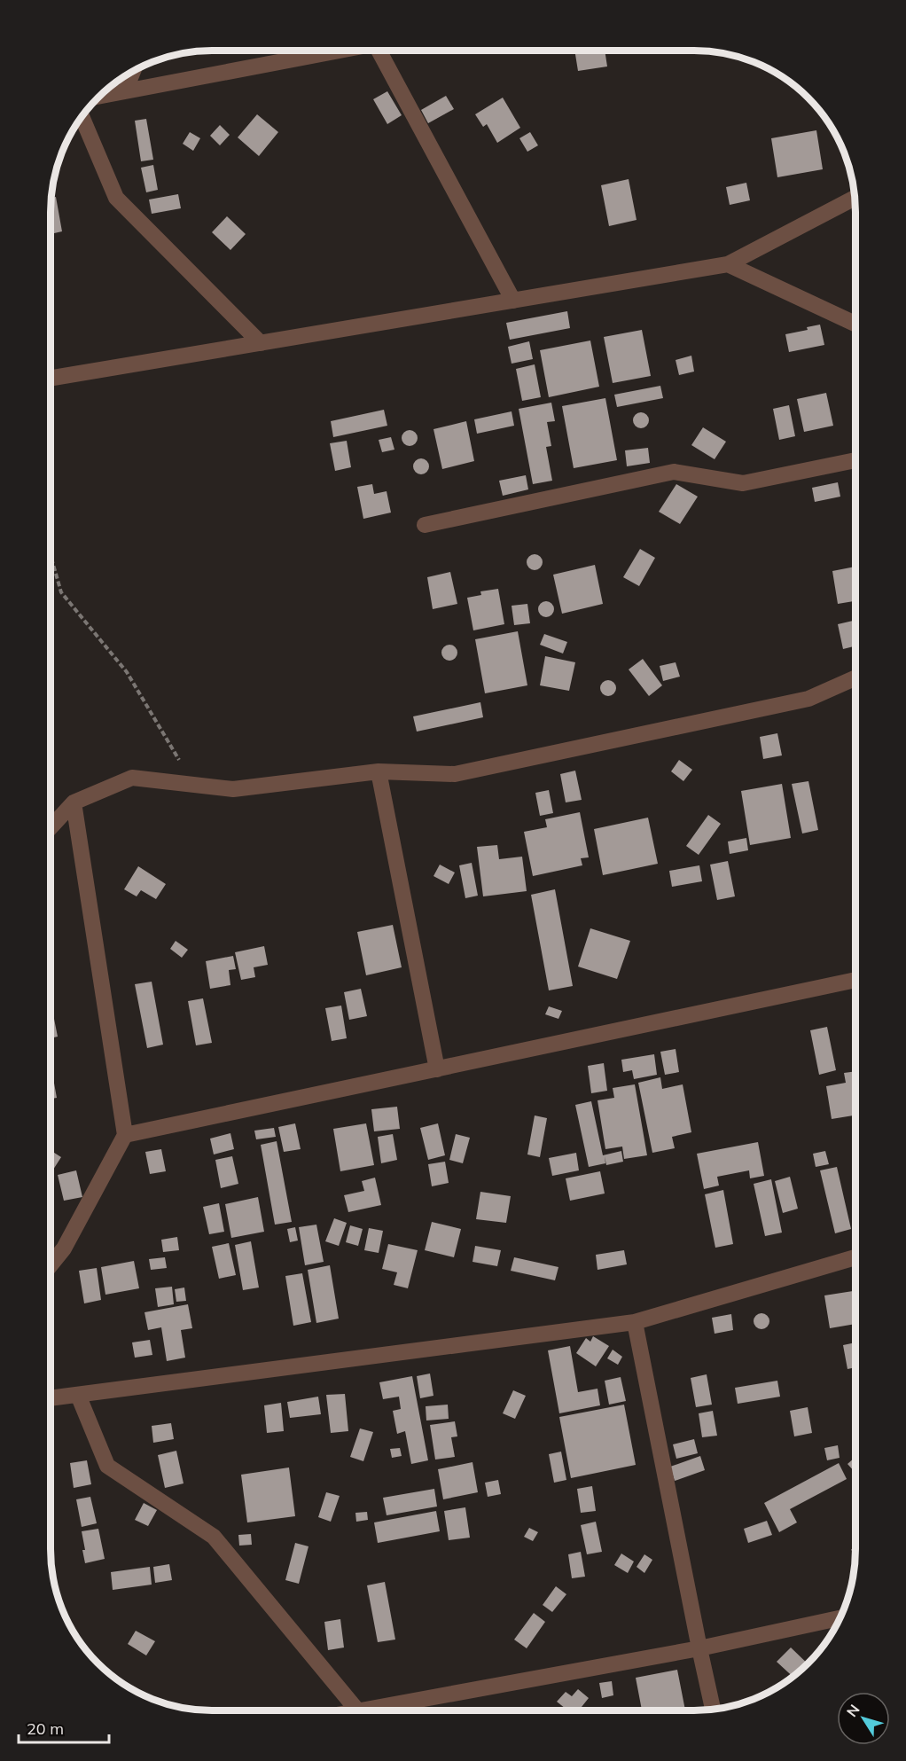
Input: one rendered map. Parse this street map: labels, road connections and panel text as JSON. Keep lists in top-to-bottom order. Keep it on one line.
{"scale_bar":"20 m","north":"top left"}
